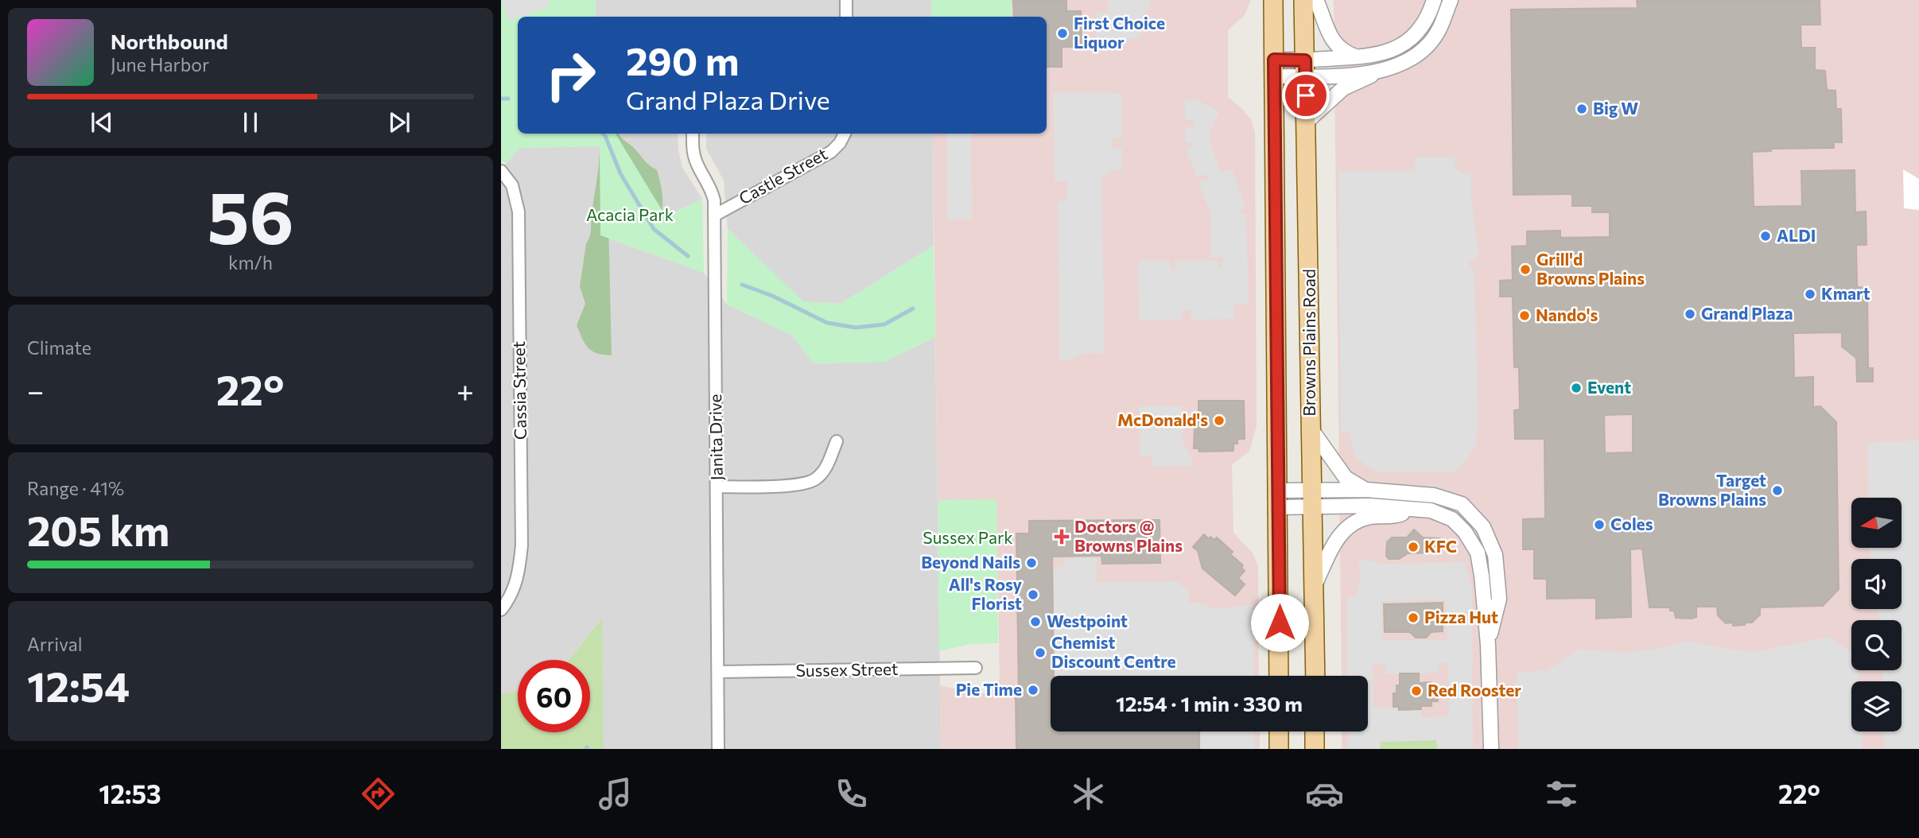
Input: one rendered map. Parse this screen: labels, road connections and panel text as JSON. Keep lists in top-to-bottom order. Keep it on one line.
{"streets":{"main road":["Browns Plains Road"],"street":["Castle Street","Cassia Street","Janita Drive","Sussex Street"]},"crossings":[["Castle Street","Janita Drive"],["Janita Drive","Sussex Street"]],"parks":["Acacia Park","Sussex Park"],"places":{"other":["First Choice Liquor","Big W","ALDI","Grill'd Browns Plains","Kmart","Grand Plaza","Nando's","Event","McDonald's","Target Browns Plains","Coles","KFC","Beyond Nails","All's Rosy Florist","Pizza Hut","Westpoint","Chemist Discount Centre","Pie Time","Red Rooster"],"health":["Doctors @ Browns Plains"]},"north":"left","page":{"turn":["290 m","Grand Plaza Drive"],"song":["Northbound","June Harbor"],"tile":[["56","km/h"],"Climate",["Range · 41%","205 km"],["Arrival","12:54"]],"heat":["−","22°","+"],"limit":"60","trip":"12:54 · 1 min · 330 m","tabs":["12:53","22°"]}}
